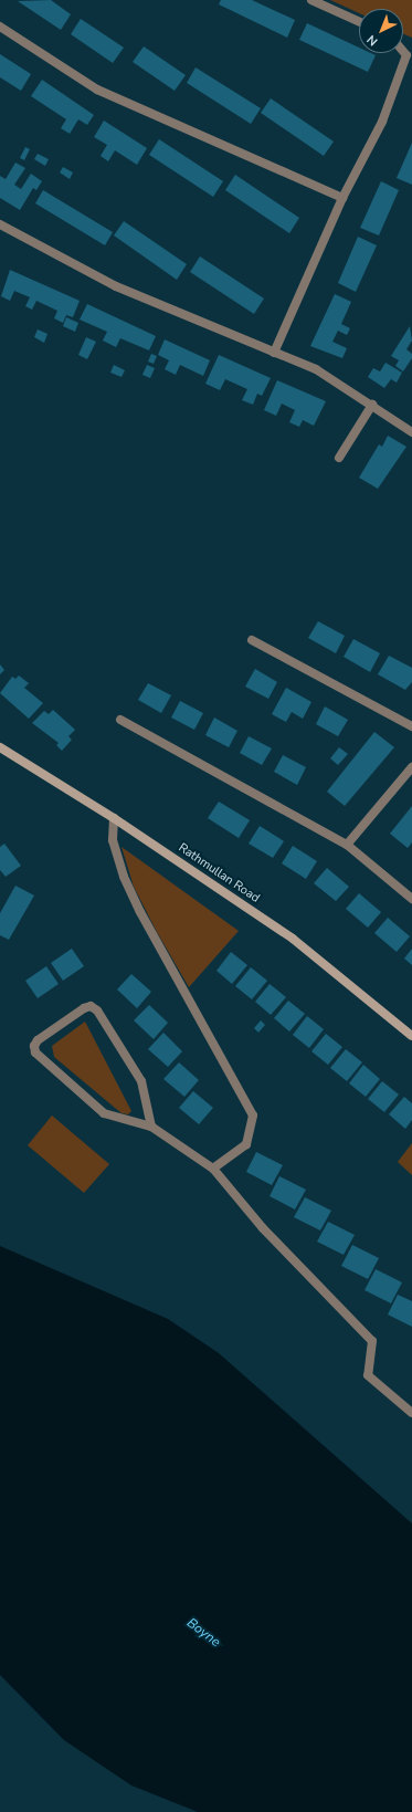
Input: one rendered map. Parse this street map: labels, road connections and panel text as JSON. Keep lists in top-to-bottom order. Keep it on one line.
{"streets":{"street":["Rathmullan Road"]},"water":["Boyne"],"north":"bottom left"}
